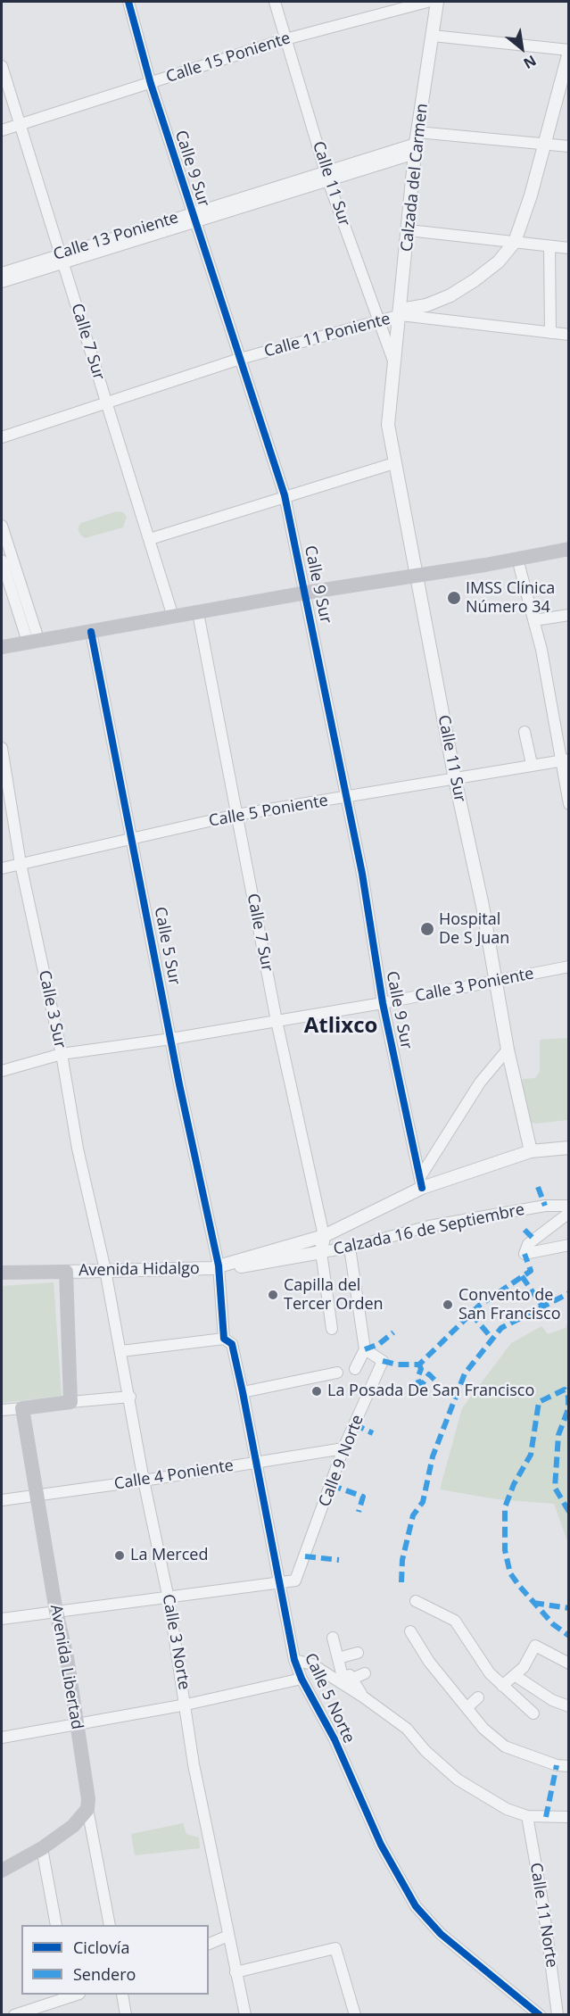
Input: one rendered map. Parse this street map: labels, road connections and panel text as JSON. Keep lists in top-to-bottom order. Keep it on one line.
{"streets":{"main road":["Avenida Libertad"],"street":["Calle 15 Poniente","Calle 9 Sur","Calzada del Carmen","Calle 11 Sur","Calle 13 Poniente","Calle 11 Poniente","Calle 7 Sur","Calle 5 Poniente","Calle 5 Sur","Calle 3 Poniente","Calle 3 Sur","Calzada 16 de Septiembre","Avenida Hidalgo","Calle 9 Norte","Calle 4 Poniente","Calle 3 Norte","Calle 5 Norte","Calle 11 Norte"]},"crossings":[["Calle 15 Poniente","Calle 9 Sur"],["Calle 15 Poniente","Calle 11 Sur"],["Calle 15 Poniente","Calle 7 Sur"],["Calle 9 Sur","Calle 13 Poniente"],["Calle 9 Sur","Calle 11 Poniente"],["Calle 9 Sur","Calle 5 Poniente"],["Calle 9 Sur","Calle 3 Poniente"],["Calle 9 Sur","Avenida Hidalgo"],["Calzada del Carmen","Calle 11 Sur"],["Calzada del Carmen","Calle 13 Poniente"],["Calzada del Carmen","Calle 11 Poniente"],["Calle 11 Sur","Calle 13 Poniente"],["Calle 11 Sur","Calle 11 Poniente"],["Calle 11 Sur","Calle 5 Poniente"],["Calle 11 Sur","Calle 3 Poniente"],["Calle 11 Sur","Avenida Hidalgo"],["Calle 13 Poniente","Calle 7 Sur"],["Calle 11 Poniente","Calle 7 Sur"],["Calle 7 Sur","Calle 5 Poniente"],["Calle 7 Sur","Calle 3 Poniente"],["Calle 7 Sur","Calzada 16 de Septiembre"],["Calle 7 Sur","Avenida Hidalgo"],["Calle 5 Poniente","Calle 5 Sur"],["Calle 5 Poniente","Calle 3 Sur"],["Calle 5 Sur","Calle 3 Poniente"],["Calle 5 Sur","Avenida Hidalgo"],["Calle 5 Sur","Calle 5 Norte"],["Calle 3 Poniente","Calle 3 Sur"],["Calle 3 Sur","Avenida Hidalgo"],["Calle 3 Sur","Calle 3 Norte"],["Calzada 16 de Septiembre","Avenida Hidalgo"],["Avenida Hidalgo","Calle 3 Norte"],["Avenida Hidalgo","Calle 5 Norte"],["Calle 9 Norte","Calle 4 Poniente"],["Calle 9 Norte","Calle 5 Norte"],["Calle 4 Poniente","Calle 3 Norte"],["Calle 4 Poniente","Avenida Libertad"],["Calle 4 Poniente","Calle 5 Norte"]],"districts":["Atlixco"],"places":["IMSS Clínica Número 34","Hospital De S Juan","Capilla del Tercer Orden","Convento de San Francisco","La Posada De San Francisco","La Merced"],"legend":["Ciclovía","Sendero"],"north":"bottom right"}
